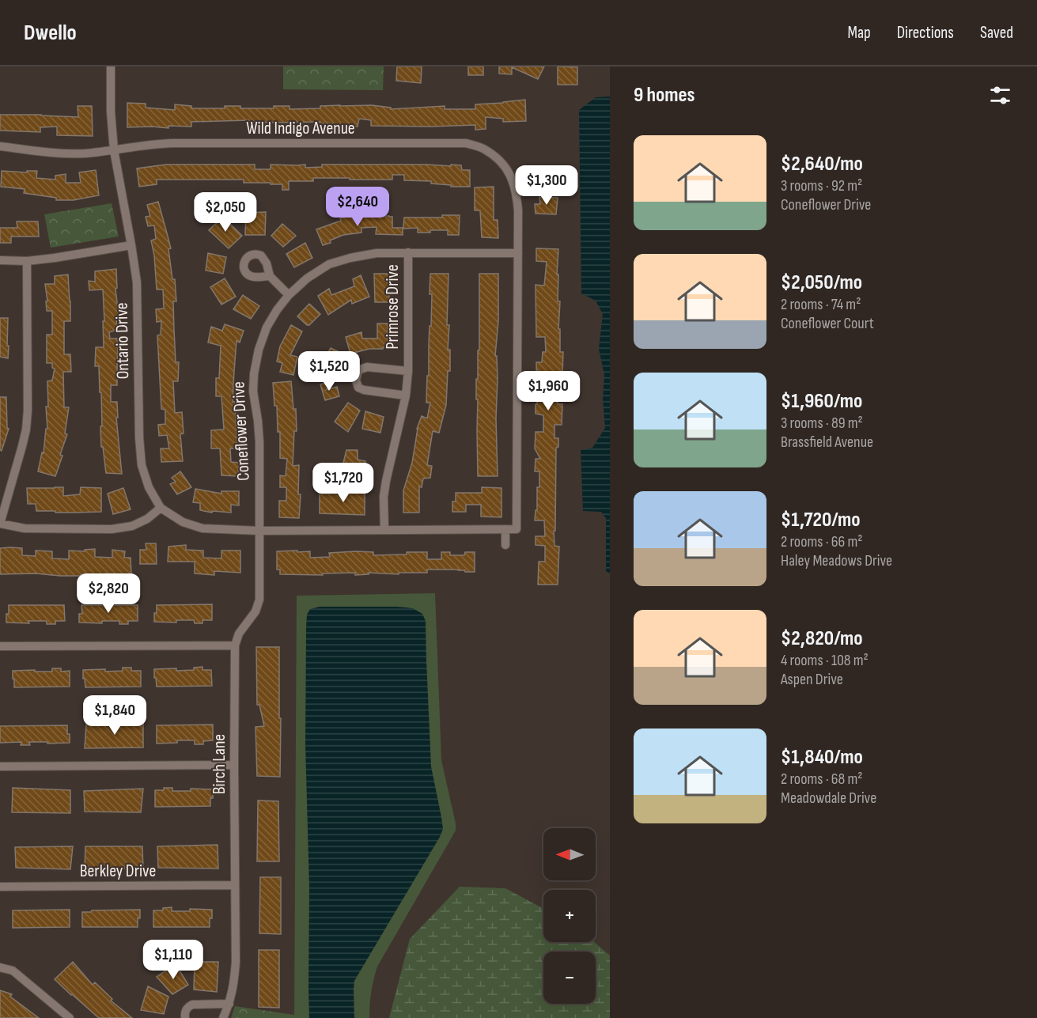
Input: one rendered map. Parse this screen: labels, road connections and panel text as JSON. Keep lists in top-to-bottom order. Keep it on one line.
{"streets":{"street":["Wild Indigo Avenue","Primrose Drive","Ontario Drive","Coneflower Drive","Birch Lane","Berkley Drive"]},"crossings":[["Wild Indigo Avenue","Ontario Drive"],["Wild Indigo Avenue","Coneflower Drive"],["Primrose Drive","Ontario Drive"],["Primrose Drive","Coneflower Drive"],["Ontario Drive","Coneflower Drive"],["Ontario Drive","Birch Lane"],["Coneflower Drive","Birch Lane"],["Birch Lane","Berkley Drive"]],"north":"left","page":{"header":"Dwello","nav":["Map","Directions","Saved"],"heading":"9 homes","list":[{"name":"$2,640/mo","note":"3 rooms · 92 m² · Coneflower Drive"},{"name":"$2,050/mo","note":"2 rooms · 74 m² · Coneflower Court"},{"name":"$1,960/mo","note":"3 rooms · 89 m² · Brassfield Avenue"},{"name":"$1,720/mo","note":"2 rooms · 66 m² · Haley Meadows Drive"},{"name":"$2,820/mo","note":"4 rooms · 108 m² · Aspen Drive"},{"name":"$1,840/mo","note":"2 rooms · 68 m² · Meadowdale Drive"}],"price":["$1,300","$2,640","$2,050","$1,520","$1,960","$1,720","$2,820","$1,840","$1,110"],"map_buttons":["+","−"]}}
